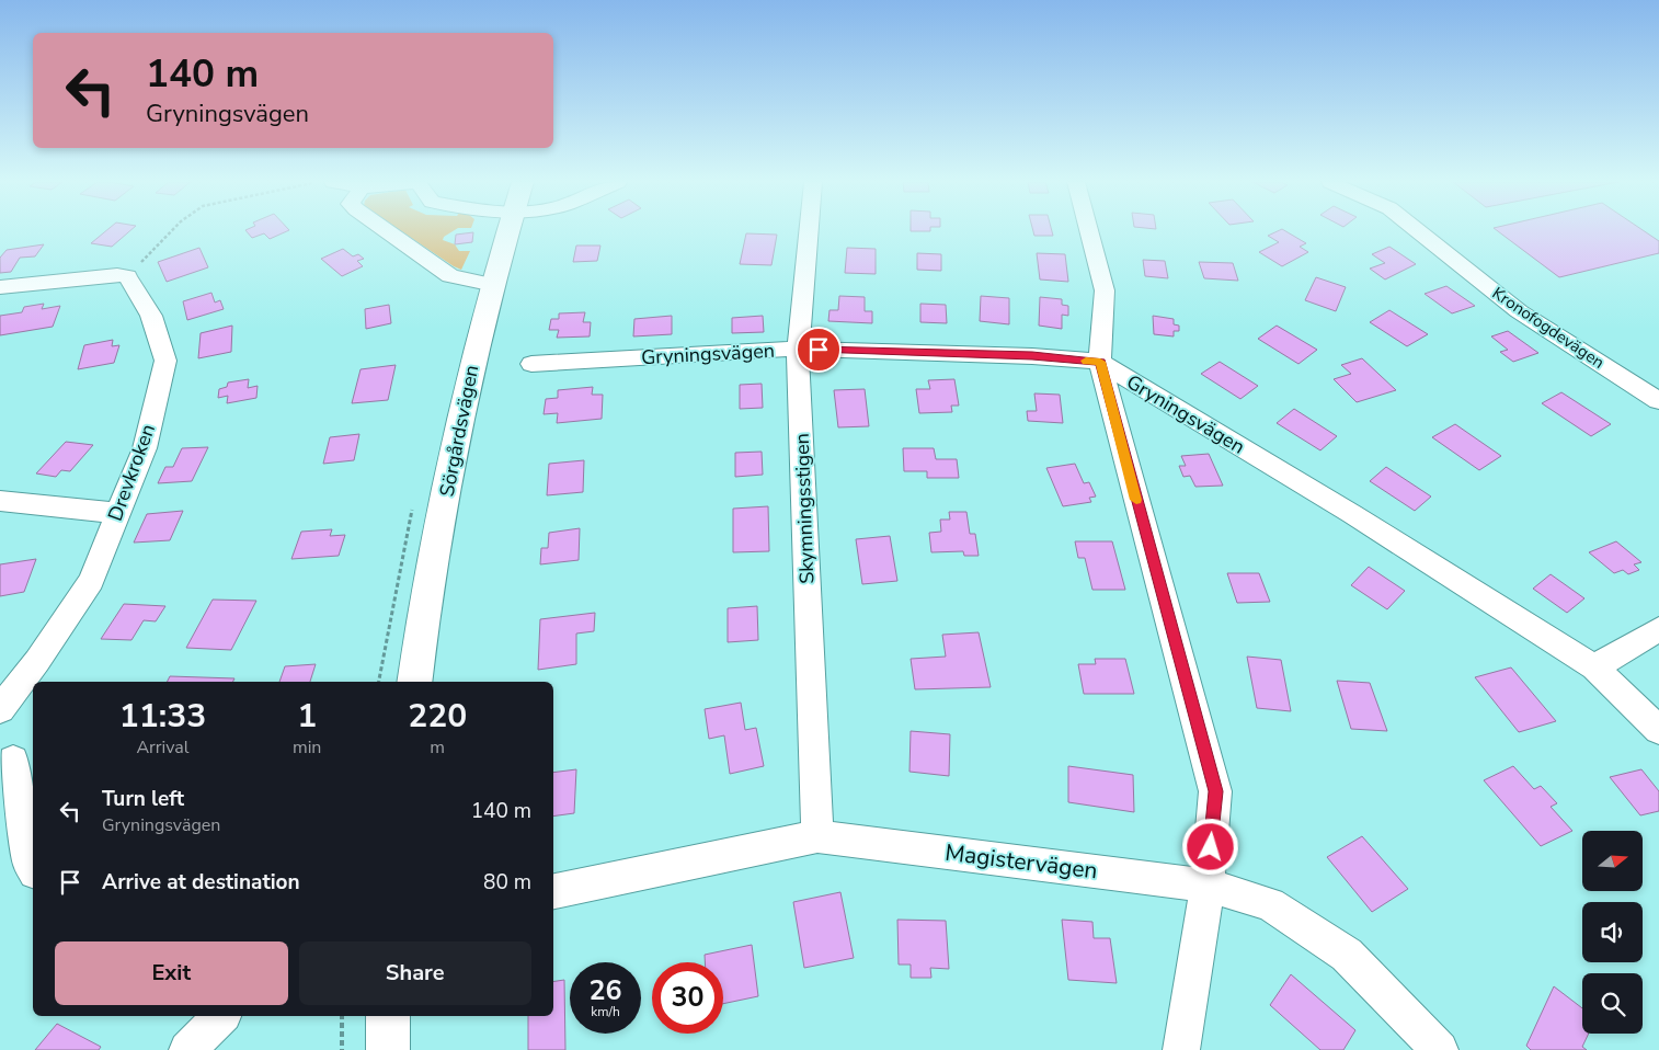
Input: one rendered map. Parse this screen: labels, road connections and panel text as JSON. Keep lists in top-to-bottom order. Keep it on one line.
{"streets":{"street":["Kronofogdevägen","Gryningsvägen","Sörgårdsvägen","Drevkroken","Skymningsstigen","Magistervägen"]},"crossings":[["Gryningsvägen","Skymningsstigen"],["Skymningsstigen","Magistervägen"]],"north":"right","page":{"turn":["140 m","Gryningsvägen"],"eta":["11:33","Arrival","1","min","220","m"],"list":[{"name":"Turn left","note":"Gryningsvägen","value":"140 m"},{"name":"Arrive at destination","value":"80 m"}],"buttons":["Exit","Share"],"speed":"26 km/h","limit":"30"}}
